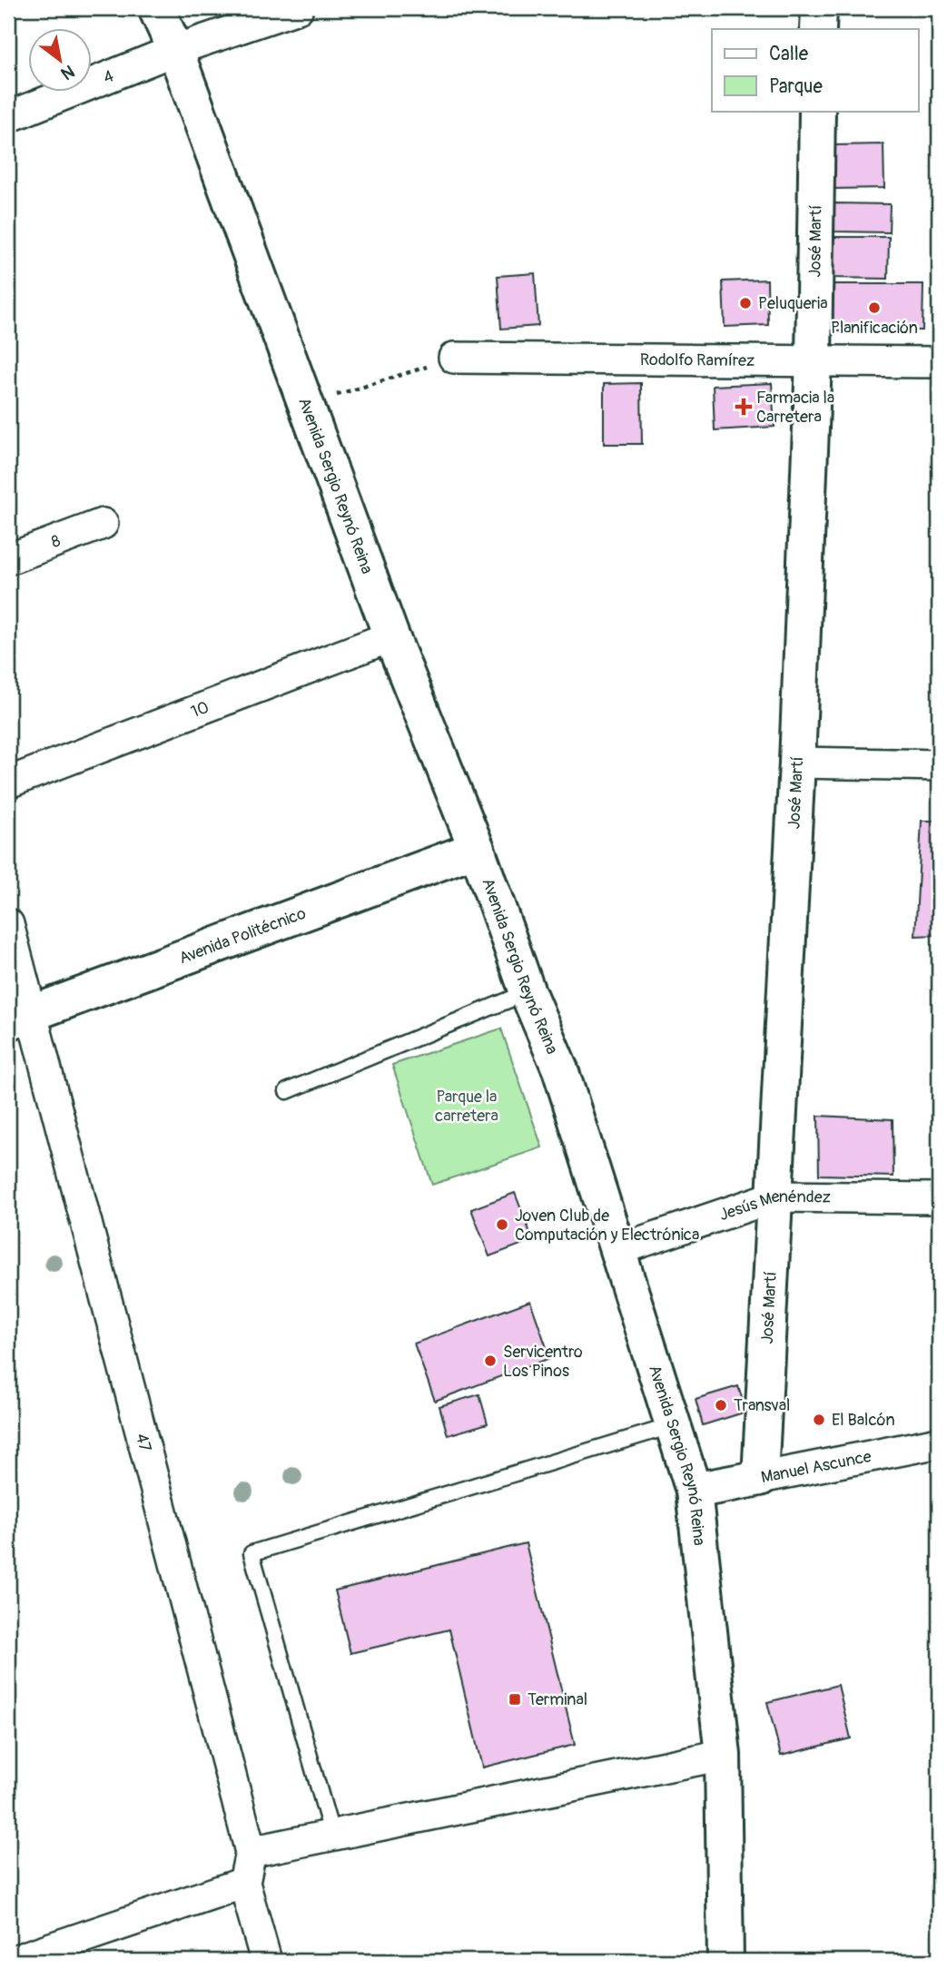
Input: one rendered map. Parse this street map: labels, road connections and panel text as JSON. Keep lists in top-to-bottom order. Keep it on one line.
{"streets":{"main road":["José Martí","Avenida Sergio Reynó Reina","Avenida Politécnico","Manuel Ascunce"],"street":["4","Rodolfo Ramírez","8","10","Jesús Menéndez","47"]},"crossings":[["4","Avenida Sergio Reynó Reina"],["José Martí","Rodolfo Ramírez"],["José Martí","Jesús Menéndez"],["José Martí","Manuel Ascunce"],["Avenida Sergio Reynó Reina","10"],["Avenida Sergio Reynó Reina","Avenida Politécnico"],["Avenida Sergio Reynó Reina","Jesús Menéndez"],["Avenida Sergio Reynó Reina","Manuel Ascunce"],["Avenida Politécnico","47"]],"parks":["Parque la carretera"],"places":{"other":["Peluqueria","Planificación","Joven Club de Computación y Electrónica","Servicentro Los Pinos","Transval","El Balcón"],"health":["Farmacia la Carretera"],"transit":["Terminal"]},"legend":["Calle","Parque"],"north":"bottom right"}
